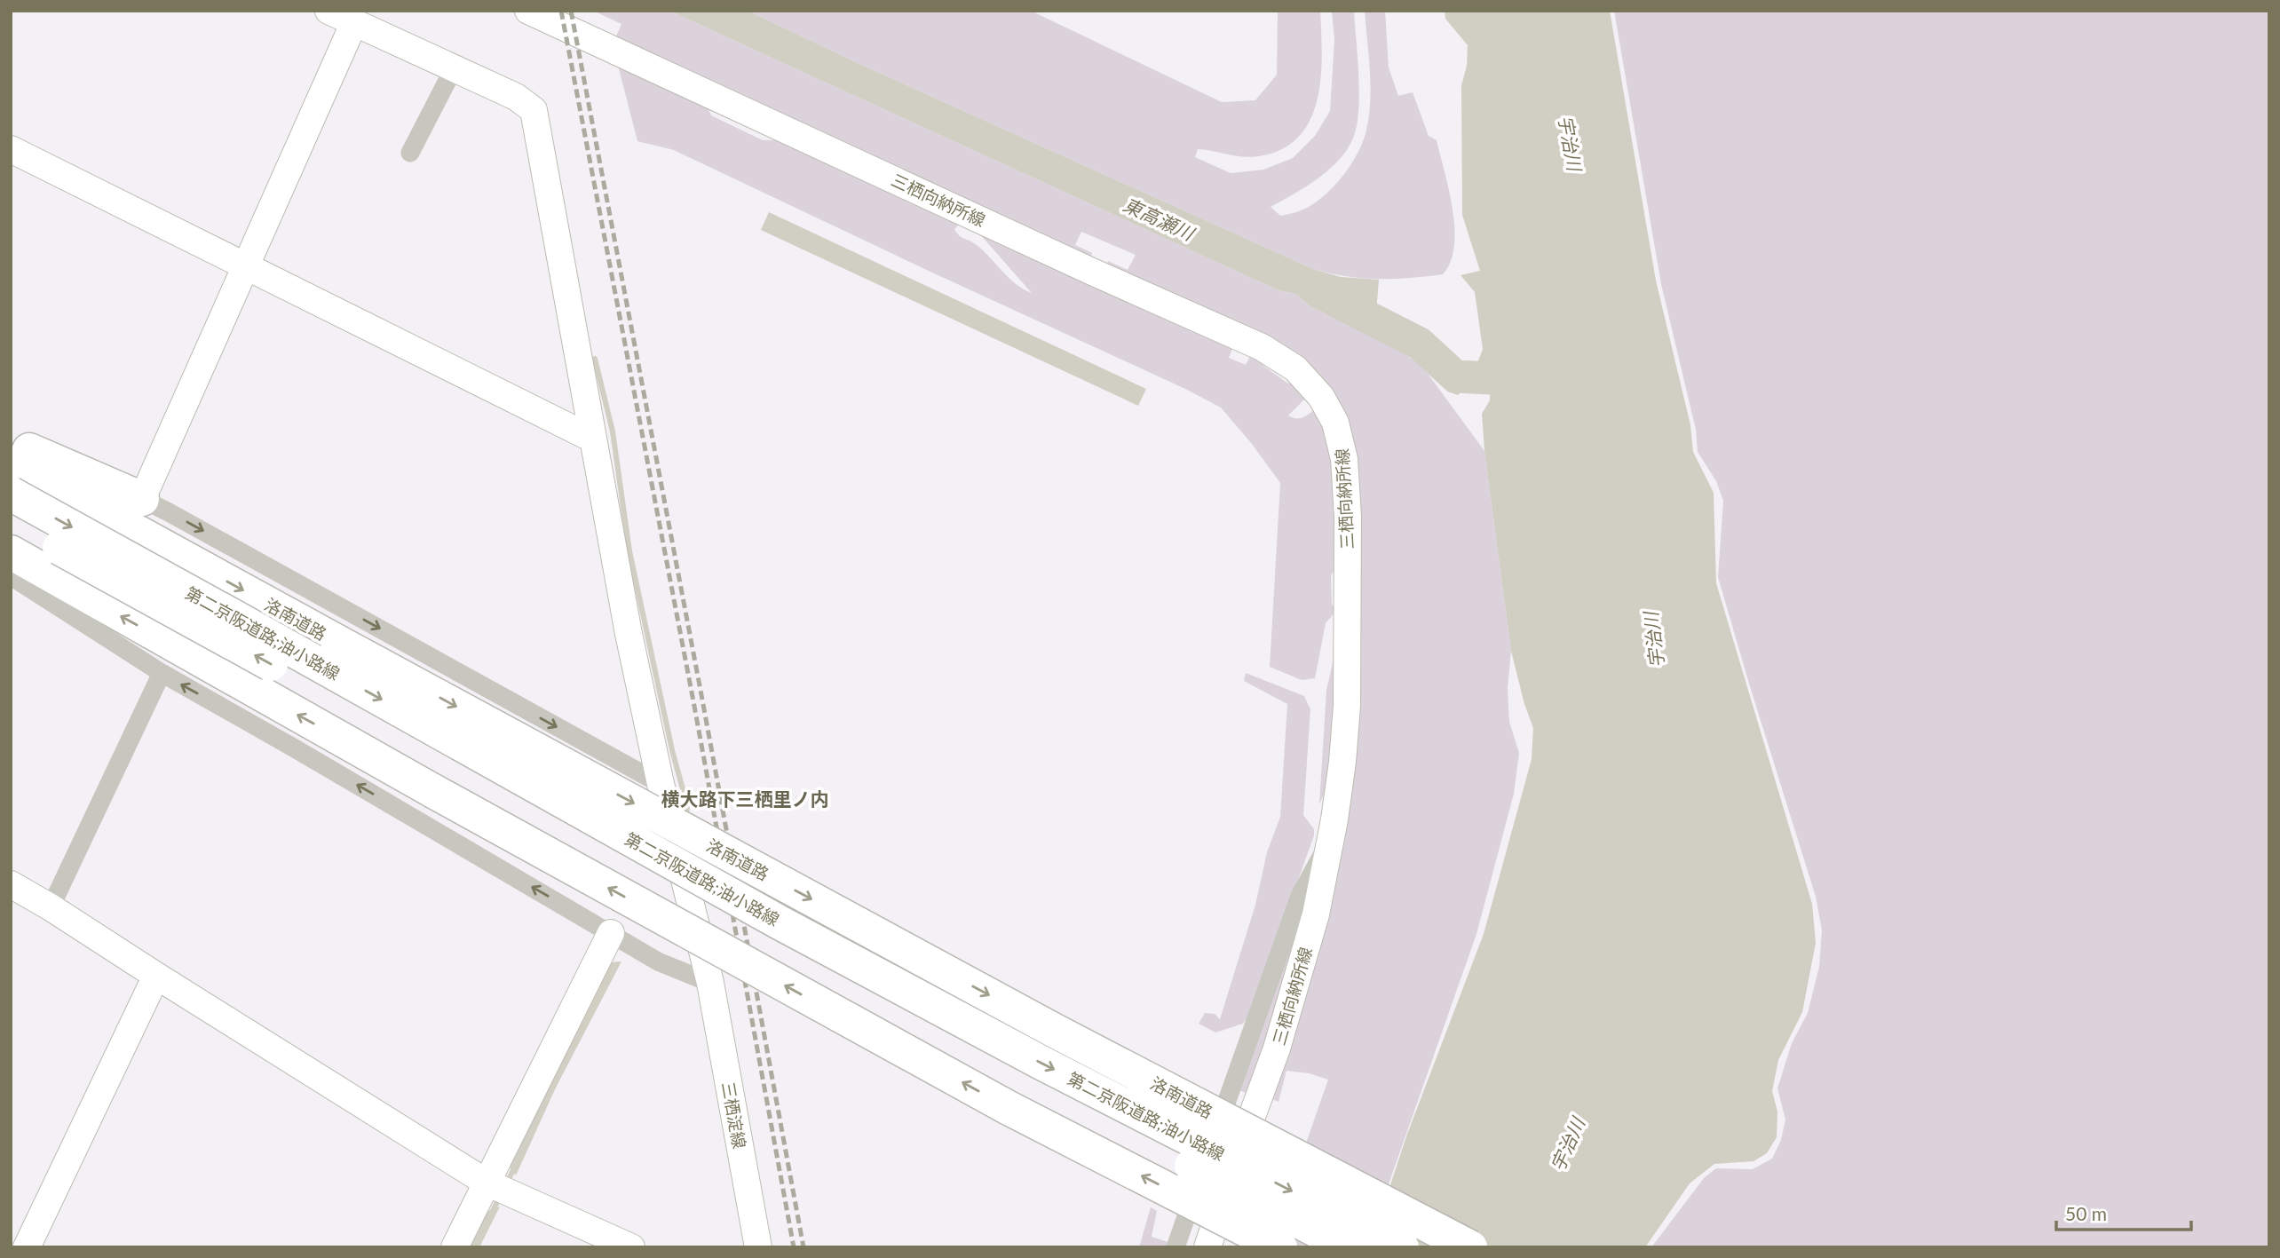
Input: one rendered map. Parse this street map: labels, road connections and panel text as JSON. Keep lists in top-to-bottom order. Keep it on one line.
{"streets":{"highway":["洛南道路","第二京阪道路;油小路線"],"street":["三栖向納所線","三栖淀線"]},"districts":["横大路下三栖里ノ内"],"water":["宇治川","東高瀬川"],"scale_bar":"50 m"}
